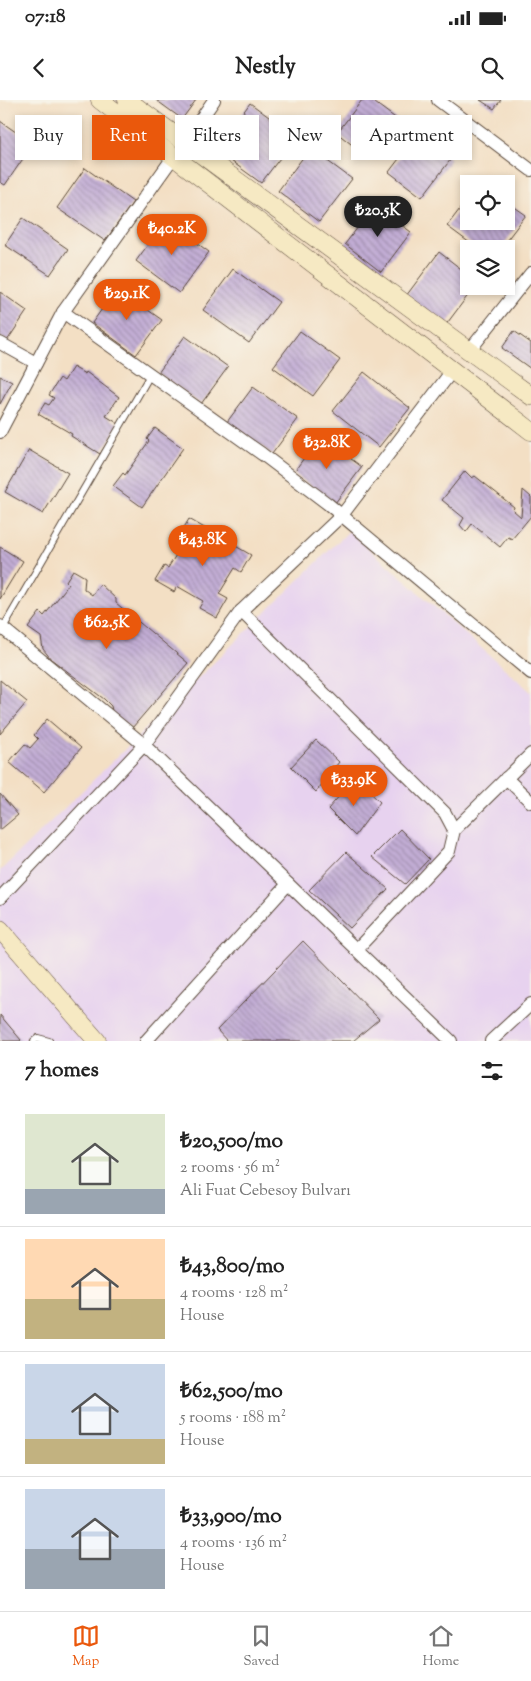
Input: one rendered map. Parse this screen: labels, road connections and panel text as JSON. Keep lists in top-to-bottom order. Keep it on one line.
{"page":{"status":"07:18","header":"Nestly","chip":["Buy","Rent","Filters","New","Apartment"],"price":["₺20.5K","₺40.2K","₺29.1K","₺32.8K","₺43.8K","₺62.5K","₺33.9K"],"heading":"7 homes","list":[{"name":"₺20,500/mo","note":"2 rooms · 56 m² · Ali Fuat Cebesoy Bulvarı"},{"name":"₺43,800/mo","note":"4 rooms · 128 m² · House"},{"name":"₺62,500/mo","note":"5 rooms · 188 m² · House"},{"name":"₺33,900/mo","note":"4 rooms · 136 m² · House"}],"tabs":["Map","Saved","Home"]}}
